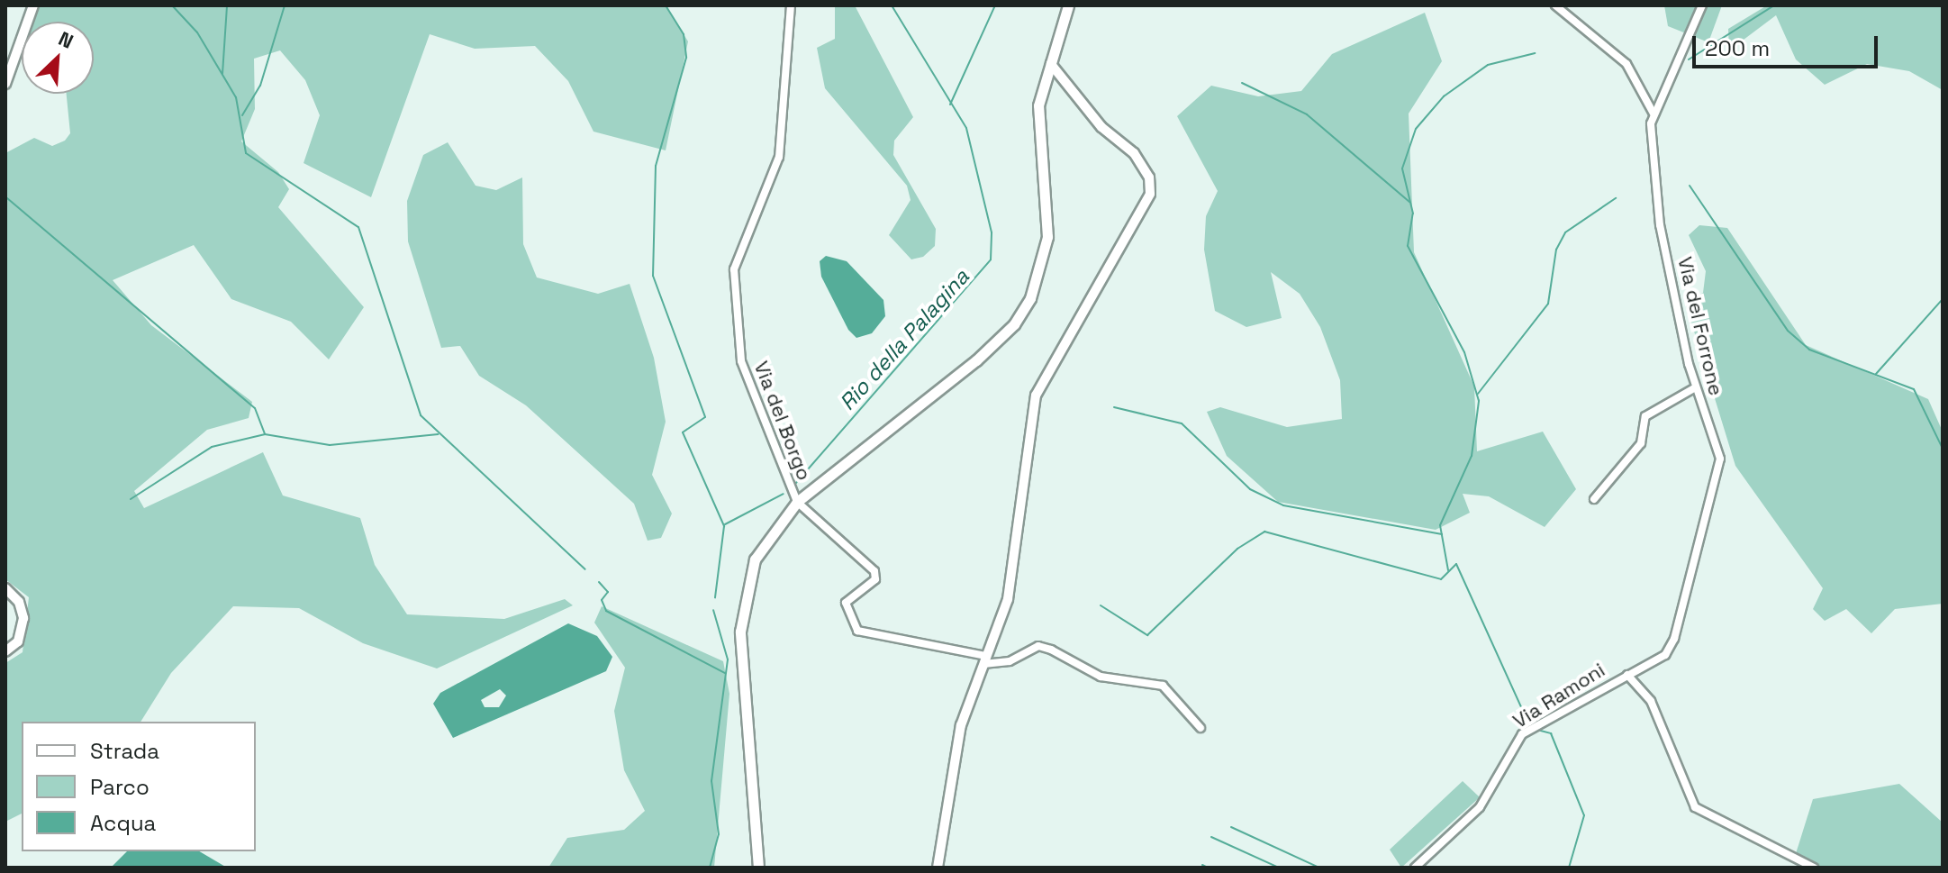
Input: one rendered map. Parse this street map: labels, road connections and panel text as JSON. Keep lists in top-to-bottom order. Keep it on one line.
{"streets":{"street":["Via del Forrone","Via del Borgo","Via Ramoni"]},"crossings":[["Via del Forrone","Via Ramoni"]],"water":["Rio della Palagina"],"legend":["Strada","Parco","Acqua"],"scale_bar":"200 m","north":"top right"}
